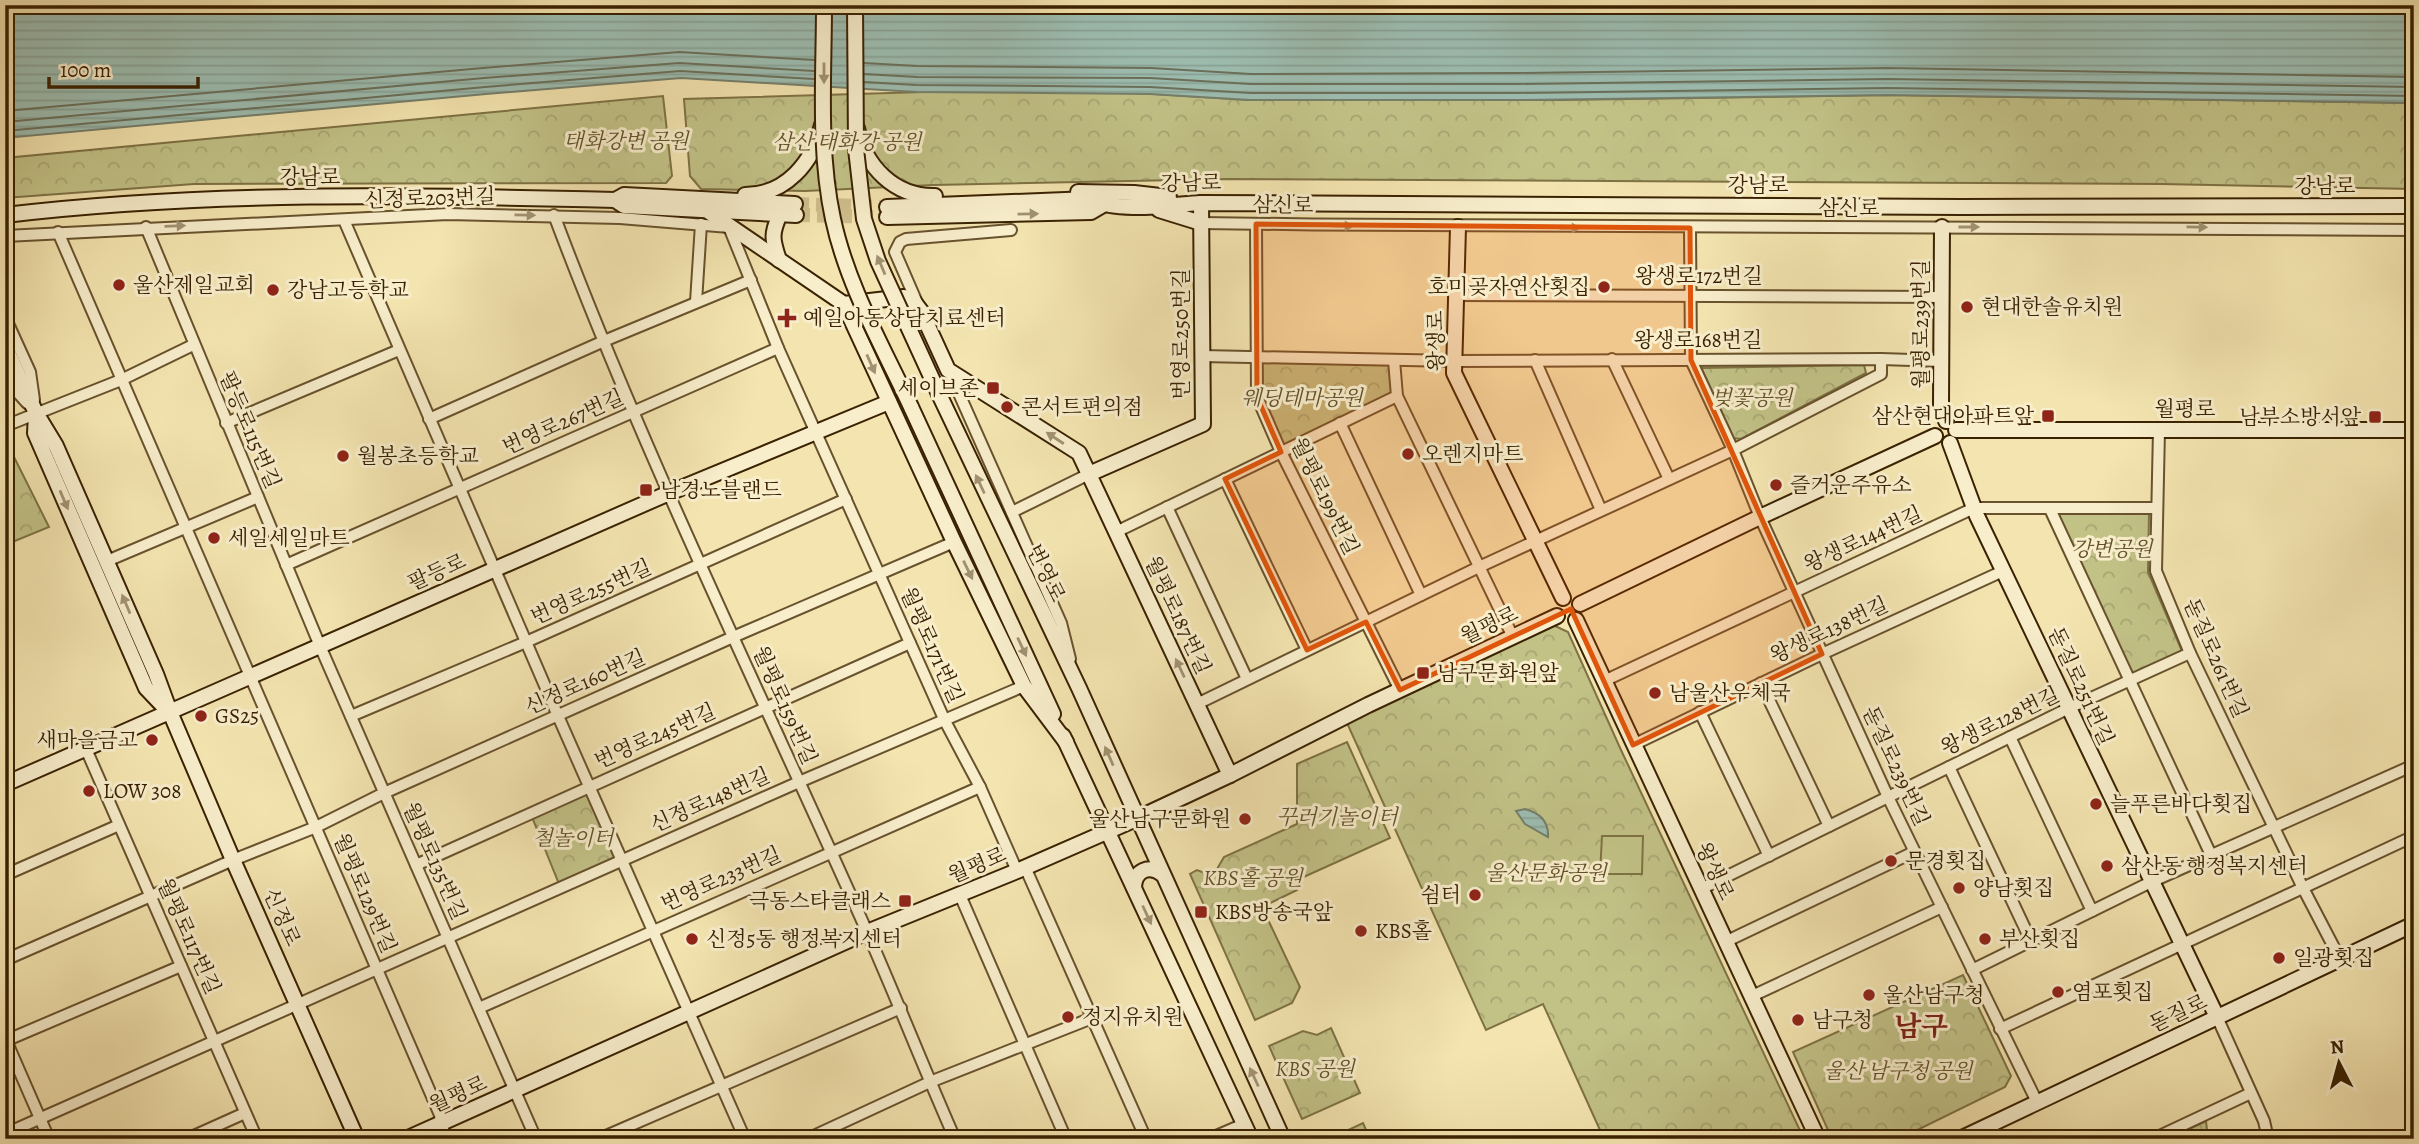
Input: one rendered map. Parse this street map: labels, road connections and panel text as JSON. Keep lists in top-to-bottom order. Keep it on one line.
{"streets":{"main road":["강남로","월평로239번길","번영로250번길","왕생로","월평로","팔등로","번영로","월평로187번길","돋질로251번길","신정로","돋질로"],"street":["신정로203번길","삼신로","왕생로172번길","왕생로168번길","번영로267번길","팔등로115번길","월평로199번길","왕생로144번길","번영로255번길","왕생로138번길","월평로171번길","돋질로261번길","신정로160번길","월평로159번길","왕생로128번길","번영로245번길","돋질로239번길","신정로148번길","월평로135번길","번영로233번길","월평로129번길","월평로117번길"]},"crossings":[["강남로","신정로203번길"],["강남로","번영로250번길"],["신정로203번길","팔등로115번길"],["신정로203번길","월평로159번길"],["신정로203번길","월평로129번길"],["삼신로","월평로239번길"],["삼신로","번영로250번길"],["삼신로","왕생로"],["삼신로","월평로199번길"],["왕생로172번길","월평로239번길"],["왕생로172번길","왕생로"],["월평로239번길","왕생로168번길"],["월평로239번길","월평로"],["월평로239번길","돋질로251번길"],["번영로250번길","왕생로168번길"],["번영로250번길","월평로187번길"],["왕생로168번길","왕생로"],["왕생로168번길","월평로199번길"],["왕생로168번길","돋질로239번길"],["왕생로","월평로"],["왕생로","왕생로144번길"],["왕생로","왕생로138번길"],["왕생로","왕생로128번길"],["월평로","월평로199번길"],["월평로","번영로"],["월평로","월평로187번길"],["월평로","월평로171번길"],["월평로","돋질로261번길"],["월평로","돋질로251번길"],["월평로","월평로159번길"],["월평로","월평로135번길"],["월평로","월평로129번길"],["번영로267번길","팔등로115번길"],["번영로267번길","월평로171번길"],["번영로267번길","월평로159번길"],["팔등로115번길","팔등로"],["팔등로115번길","월평로135번길"],["왕생로144번길","돋질로261번길"],["왕생로144번길","돋질로251번길"],["왕생로144번길","돋질로239번길"],["팔등로","월평로171번길"],["팔등로","월평로159번길"],["팔등로","월평로135번길"],["팔등로","월평로129번길"],["팔등로","신정로"],["팔등로","월평로117번길"],["번영로255번길","월평로171번길"],["번영로255번길","월평로159번길"],["번영로255번길","월평로135번길"],["왕생로138번길","돋질로251번길"],["왕생로138번길","돋질로239번길"],["월평로171번길","신정로160번길"],["월평로171번길","번영로245번길"],["월평로171번길","신정로148번길"],["월평로171번길","번영로233번길"],["돋질로261번길","왕생로128번길"],["돋질로261번길","돋질로"],["신정로160번길","월평로159번길"],["신정로160번길","월평로135번길"],["신정로160번길","월평로129번길"],["신정로160번길","신정로"],["신정로160번길","월평로117번길"],["돋질로251번길","왕생로128번길"],["돋질로251번길","돋질로"],["월평로159번길","번영로245번길"],["월평로159번길","신정로148번길"],["월평로159번길","번영로233번길"],["왕생로128번길","돋질로239번길"],["번영로245번길","월평로135번길"],["돋질로239번길","돋질로"],["신정로148번길","월평로135번길"],["신정로148번길","월평로129번길"],["신정로148번길","신정로"],["신정로148번길","월평로117번길"],["월평로135번길","번영로233번길"]],"one_way":["신정로203번길","삼신로","월평로187번길"],"districts":["남구"],"parks":["태화강변 공원","삼산 태화강 공원","웨딩테마공원","벚꽃공원","강변공원","꾸러기놀이터","철놀이터","울산문화공원","KBS홀 공원","KBS 공원","울산 남구청 공원"],"places":{"other":["울산제일교회","호미곶자연산횟집","강남고등학교","현대한솔유치원","콘서트편의점","오렌지마트","월봉초등학교","즐거운주유소","세일세일마트","남울산우체국","GS25","새마을금고","LOW 308","늘푸른바다횟집","울산남구문화원","문경횟집","삼산동 행정복지센터","양남횟집","쉼터","KBS홀","신정5동 행정복지센터","부산횟집","일광횟집","염포횟집","울산남구청","정지유치원","남구청"],"health":["예일아동상담치료센터"],"transit":["세이브존","삼산현대아파트앞","남부소방서앞","남경노블랜드","남구문화원앞","극동스타클래스","KBS방송국앞"]},"scale_bar":"100 m","north":"top"}
